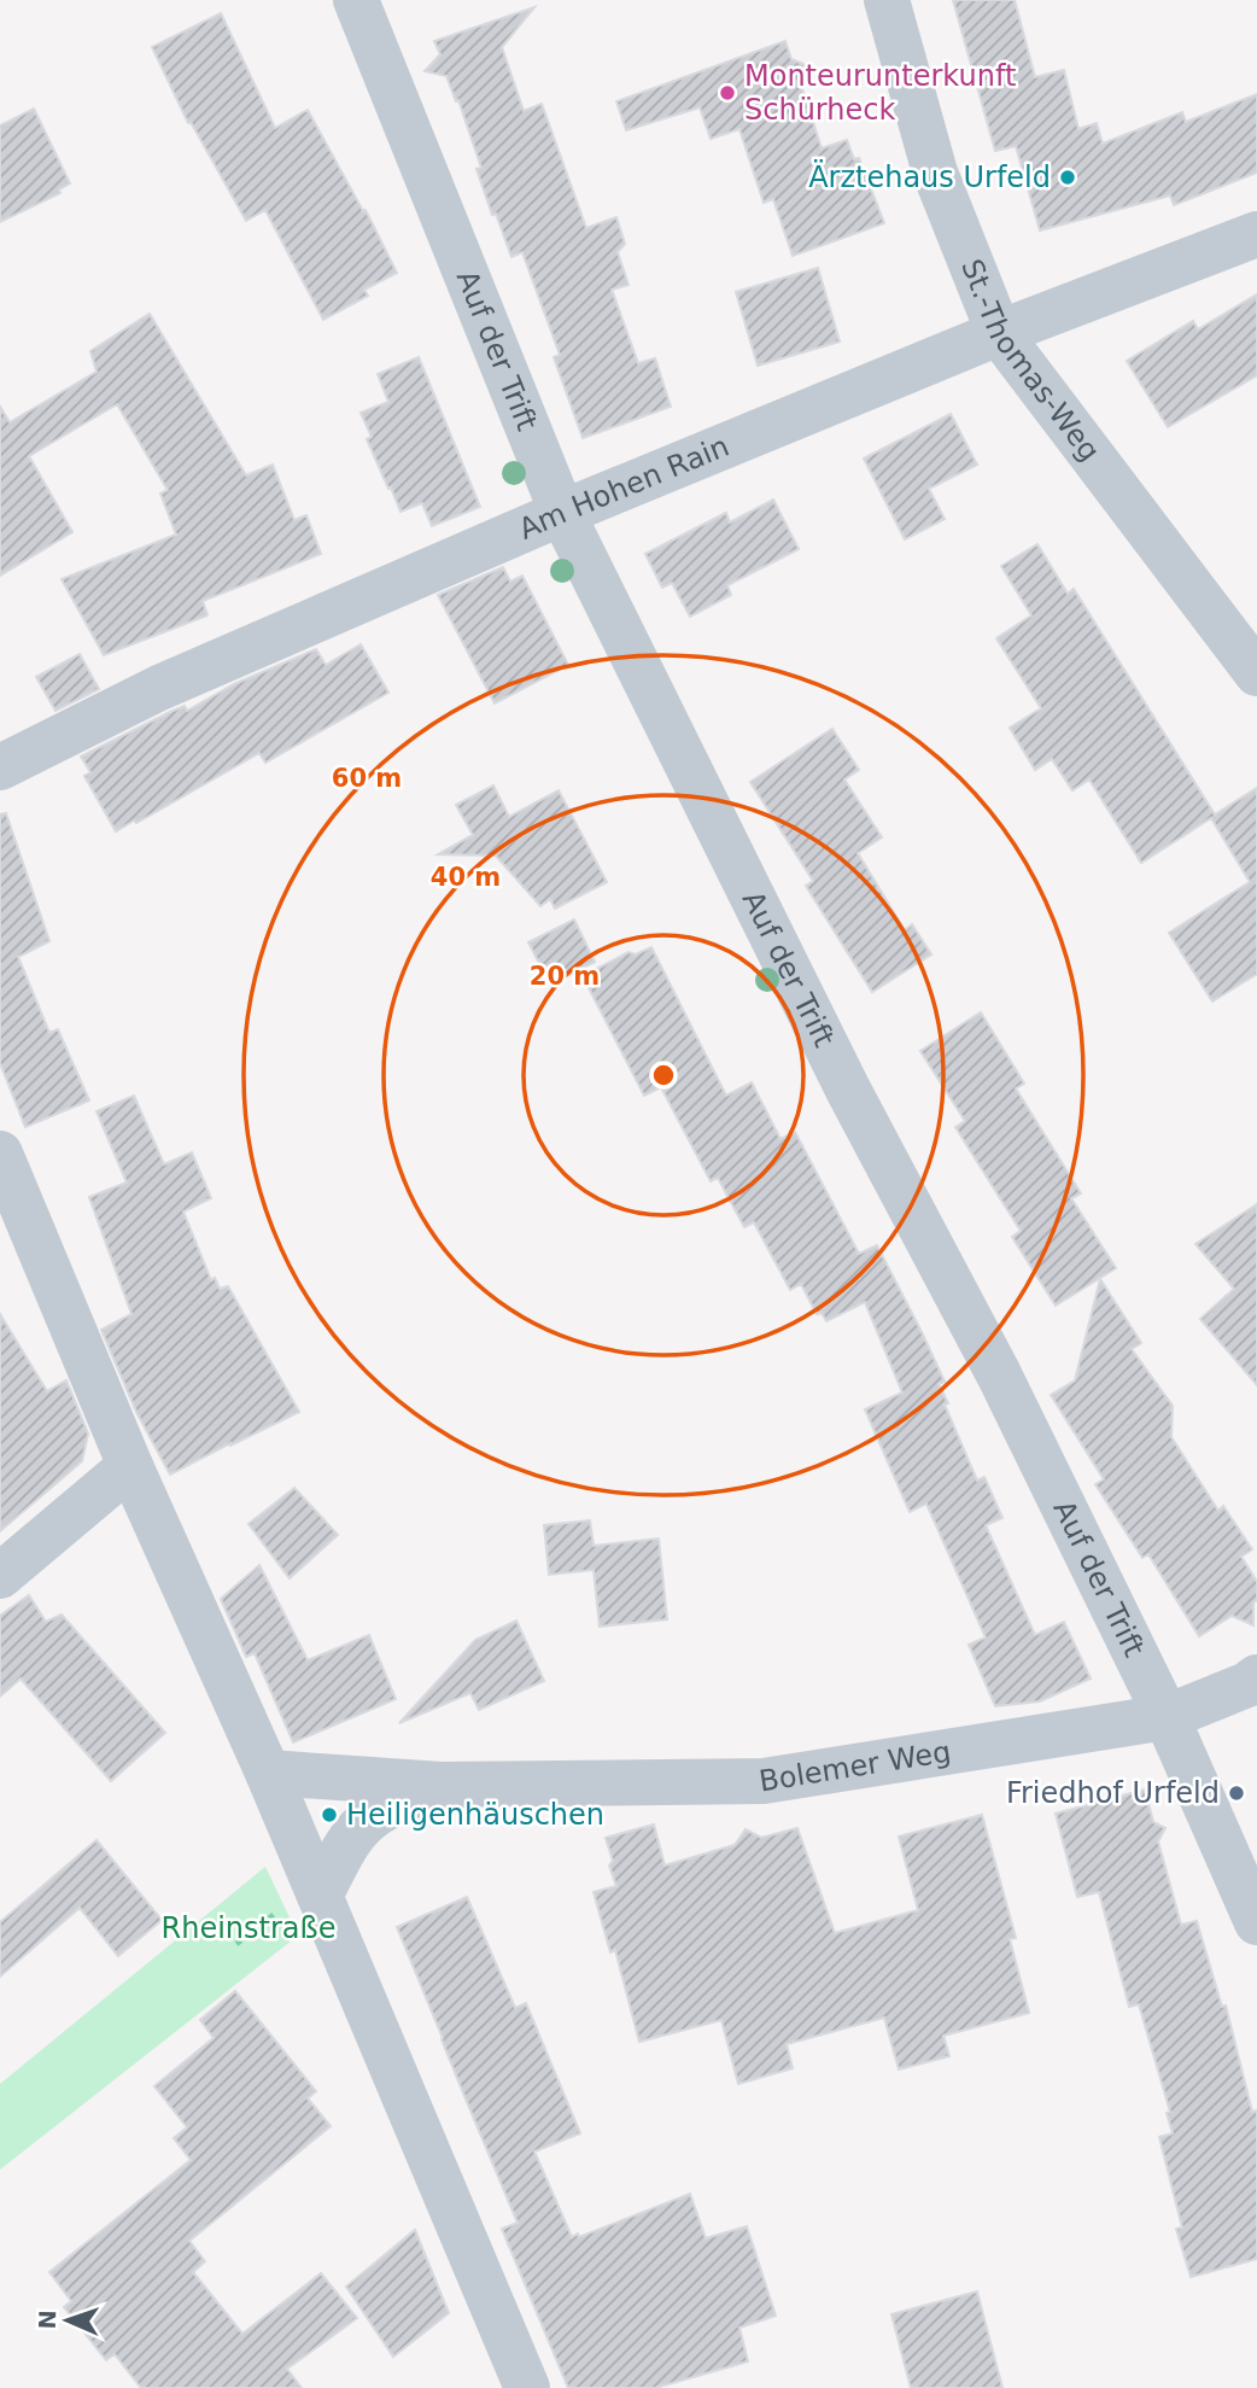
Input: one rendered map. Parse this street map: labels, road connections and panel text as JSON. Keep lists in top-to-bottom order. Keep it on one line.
{"streets":{"street":["Auf der Trift","St.-Thomas-Weg","Am Hohen Rain","Bolemer Weg"]},"crossings":[["Auf der Trift","Am Hohen Rain"],["Auf der Trift","Bolemer Weg"],["St.-Thomas-Weg","Am Hohen Rain"]],"parks":["Rheinstraße"],"places":["Monteurunterkunft Schürheck","Ärztehaus Urfeld","Friedhof Urfeld","Heiligenhäuschen"],"north":"left","rings":["60 m","40 m","20 m"]}
